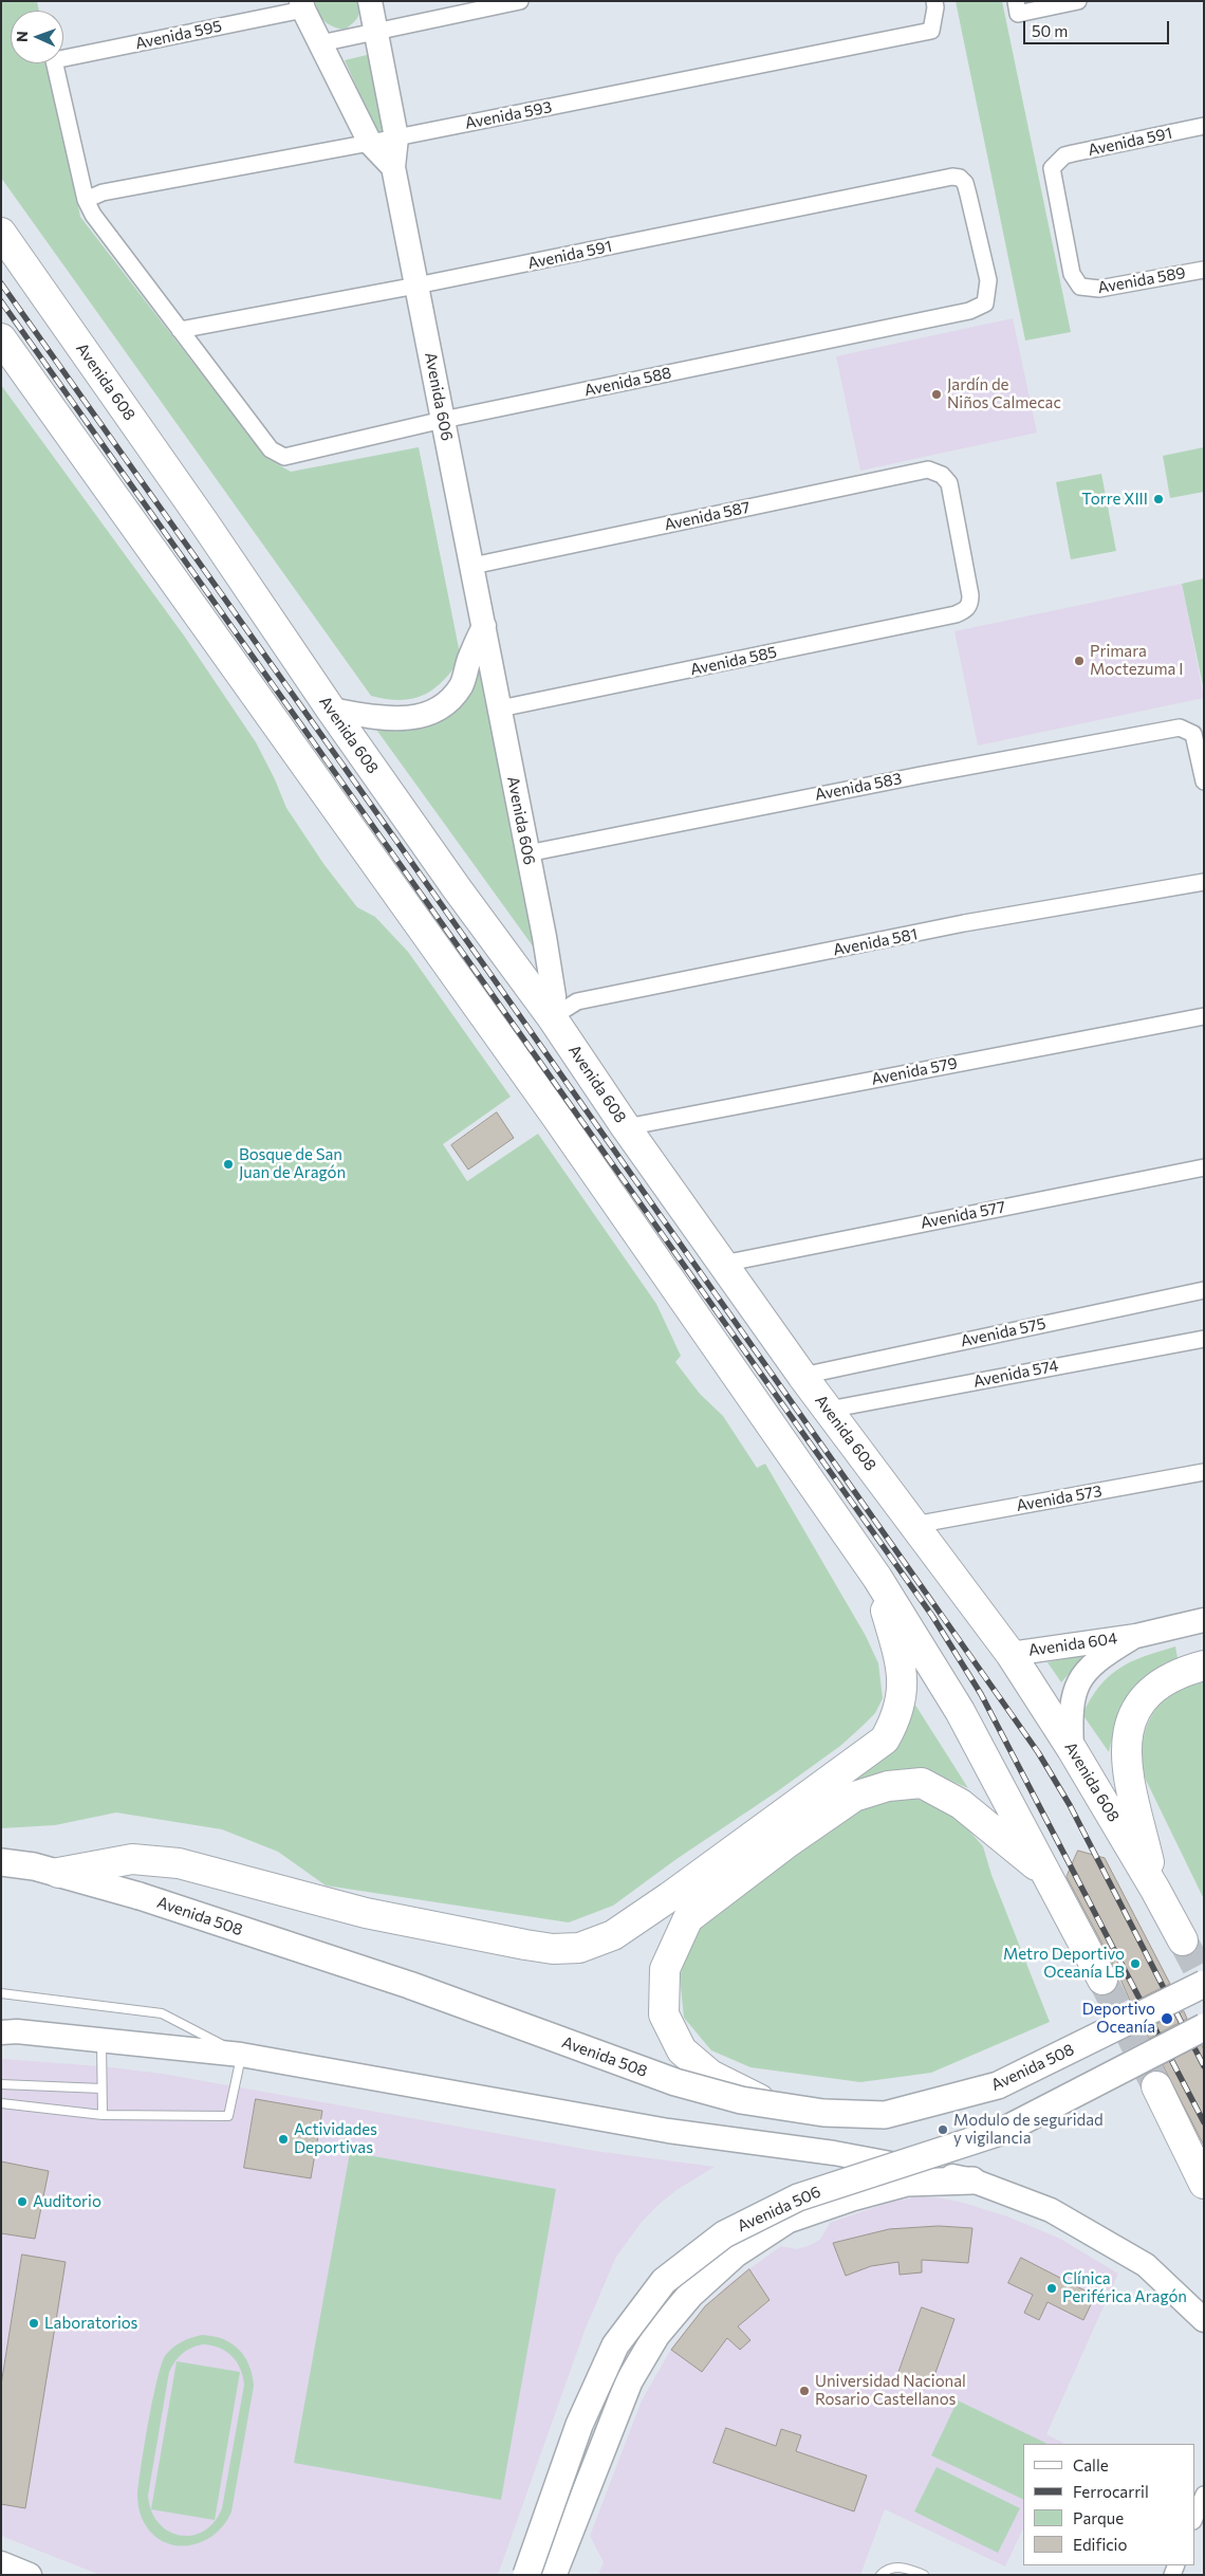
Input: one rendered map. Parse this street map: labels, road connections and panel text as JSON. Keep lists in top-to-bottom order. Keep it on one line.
{"streets":{"highway":["Avenida 608"],"main road":["Avenida 508","Avenida 506"],"street":["Avenida 595","Avenida 593","Avenida 591","Avenida 589","Avenida 588","Avenida 606","Avenida 587","Avenida 585","Avenida 583","Avenida 581","Avenida 579","Avenida 577","Avenida 575","Avenida 574","Avenida 573","Avenida 604"]},"crossings":[["Avenida 595","Avenida 593"],["Avenida 593","Avenida 606"],["Avenida 591","Avenida 589"],["Avenida 591","Avenida 588"],["Avenida 591","Avenida 606"],["Avenida 608","Avenida 606"],["Avenida 608","Avenida 581"],["Avenida 608","Avenida 579"],["Avenida 608","Avenida 577"],["Avenida 608","Avenida 575"],["Avenida 608","Avenida 574"],["Avenida 608","Avenida 573"],["Avenida 608","Avenida 604"],["Avenida 588","Avenida 606"],["Avenida 606","Avenida 587"],["Avenida 606","Avenida 585"],["Avenida 606","Avenida 583"],["Avenida 606","Avenida 581"],["Avenida 587","Avenida 585"]],"places":["Jardín de Niños Calmecac","Torre XIII","Primara Moctezuma I","Bosque de San Juan de Aragón","Metro Deportivo Oceanía LB","Deportivo Oceanía","Modulo de seguridad y vigilancia","Actividades Deportivas","Auditorio","Clínica Periférica Aragón","Laboratorios","Universidad Nacional Rosario Castellanos"],"legend":["Calle","Ferrocarril","Parque","Edificio"],"scale_bar":"50 m","north":"left"}
